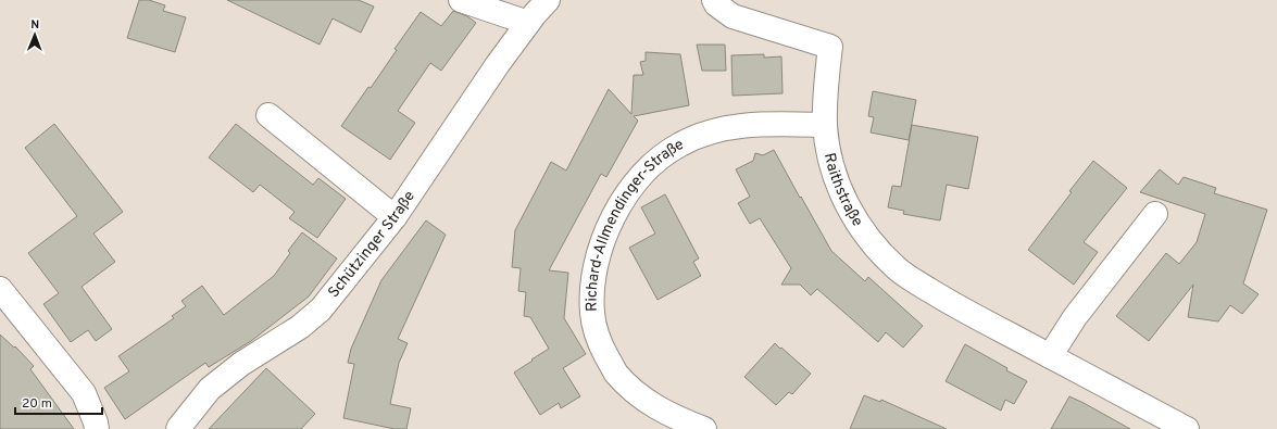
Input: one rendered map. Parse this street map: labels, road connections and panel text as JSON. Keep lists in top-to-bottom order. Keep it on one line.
{"streets":{"street":["Raithstraße","Richard-Allmendinger-Straße","Schützinger Straße"]},"crossings":[["Raithstraße","Richard-Allmendinger-Straße"]],"scale_bar":"20 m","north":"top"}
